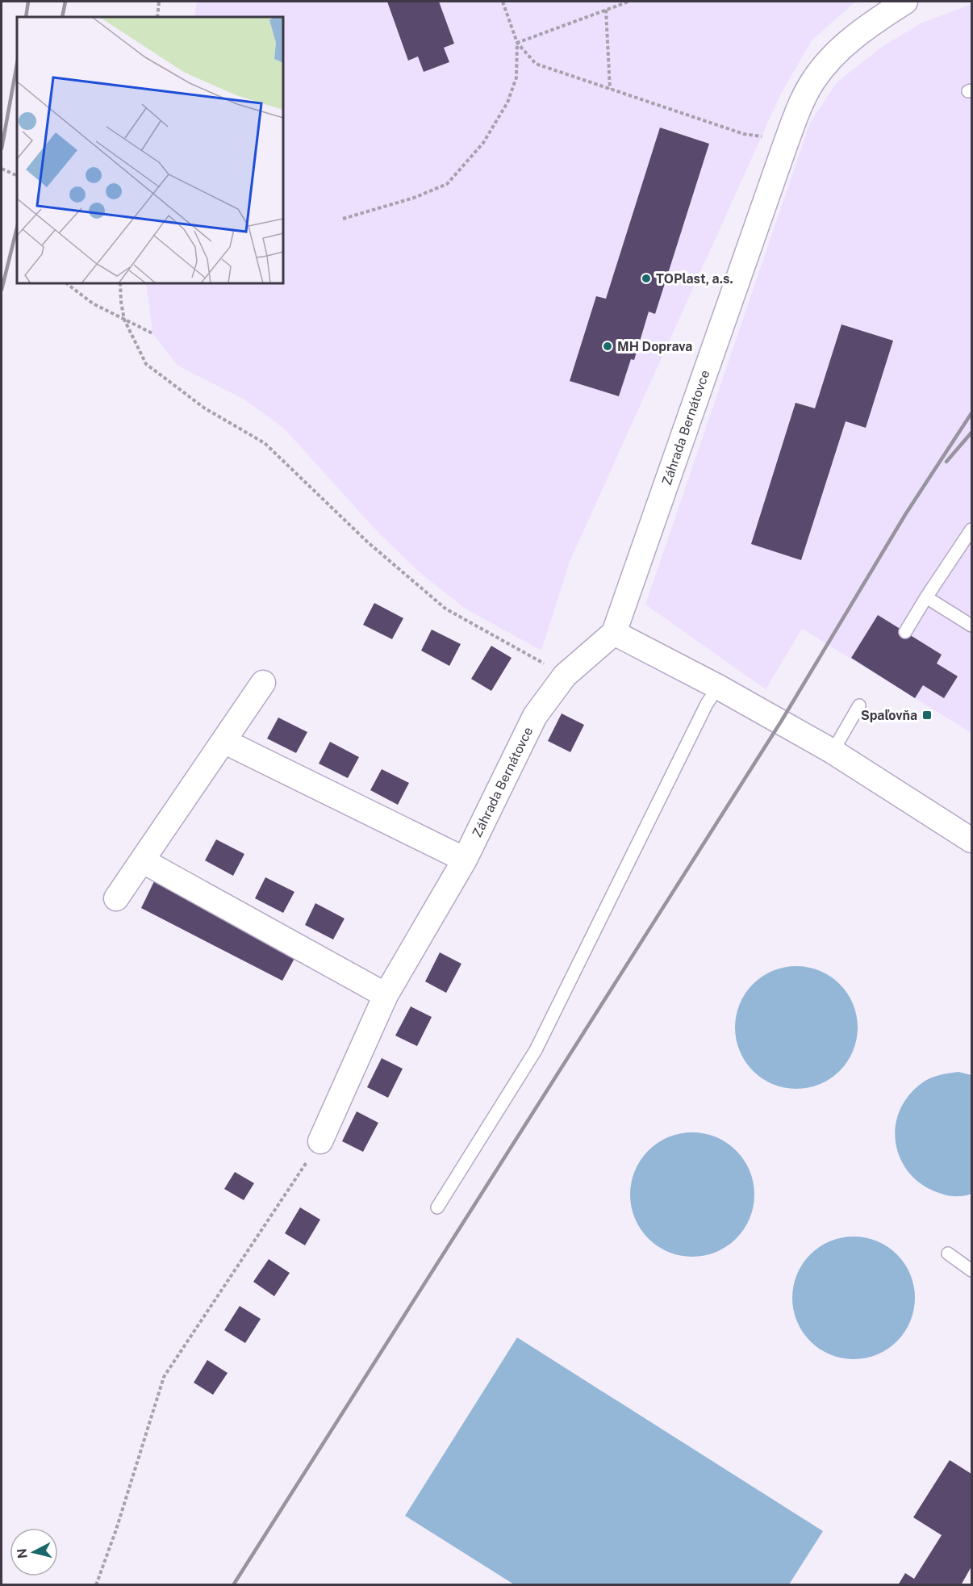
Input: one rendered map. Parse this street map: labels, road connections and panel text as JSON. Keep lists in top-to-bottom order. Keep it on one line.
{"streets":{"street":["Záhrada Bernátovce"]},"places":{"other":["TOPlast, a.s.","MH Doprava"],"transit":["Spaľovňa"]},"north":"left"}
